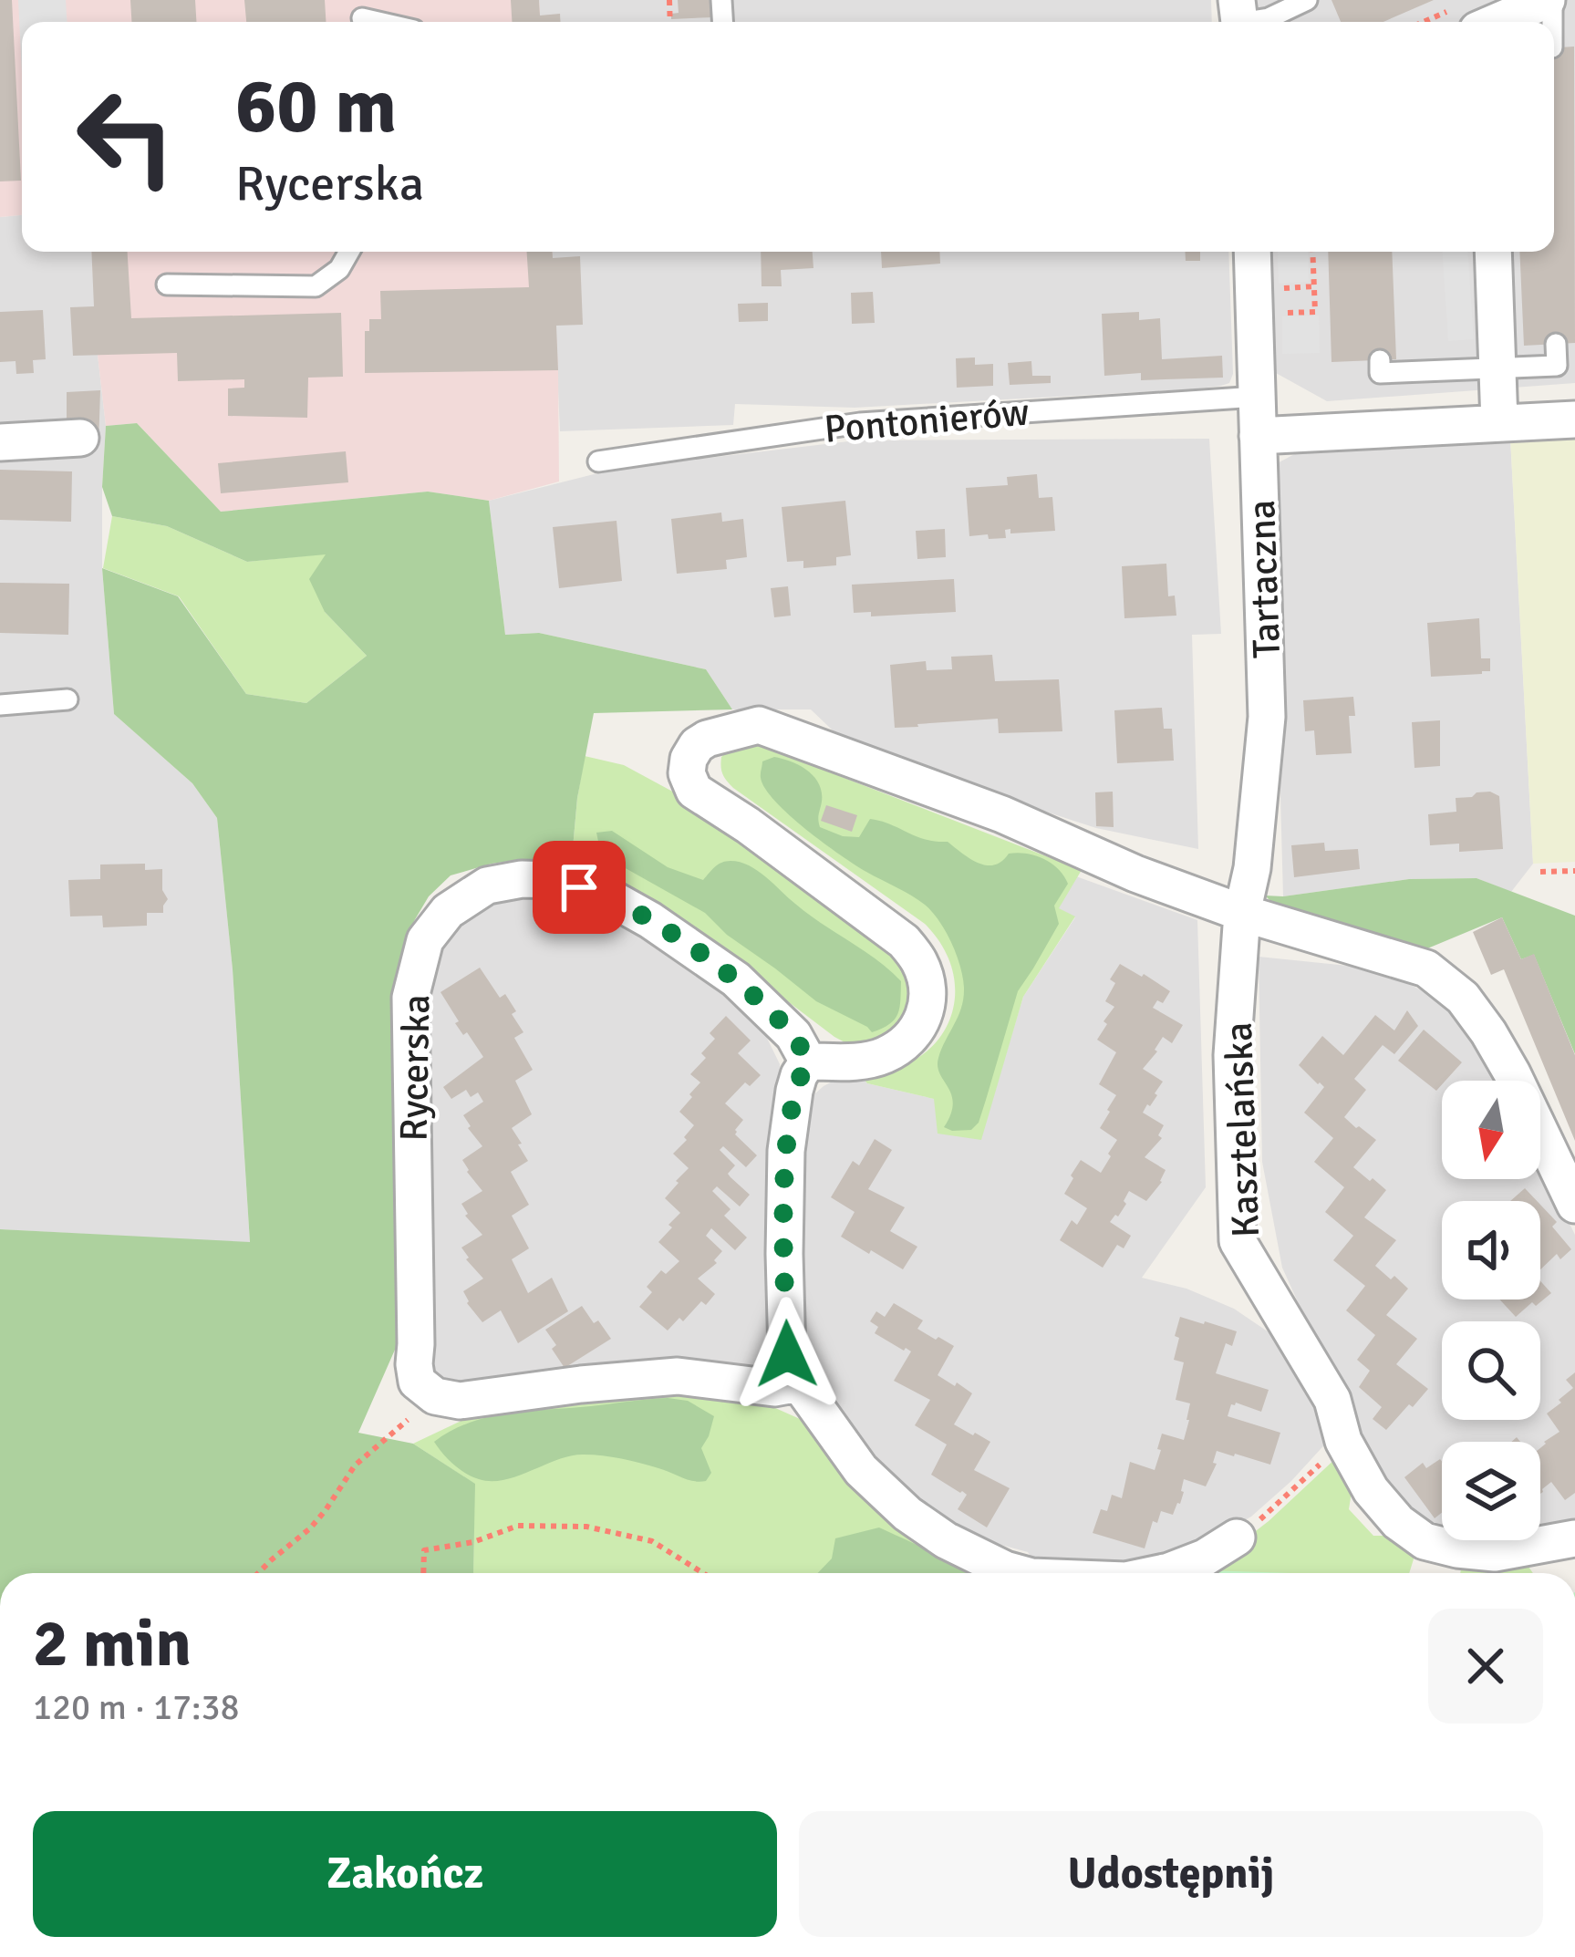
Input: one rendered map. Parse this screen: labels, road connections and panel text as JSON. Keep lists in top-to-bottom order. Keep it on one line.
{"streets":{"street":["Tartaczna","Rycerska","Kasztelańska"],"lane":["Pontonierów"]},"crossings":[["Pontonierów","Tartaczna"],["Tartaczna","Kasztelańska"]],"north":"bottom","page":{"turn":["60 m","Rycerska"],"heading":["2 min","120 m · 17:38"],"buttons":["Zakończ","Udostępnij"]}}
